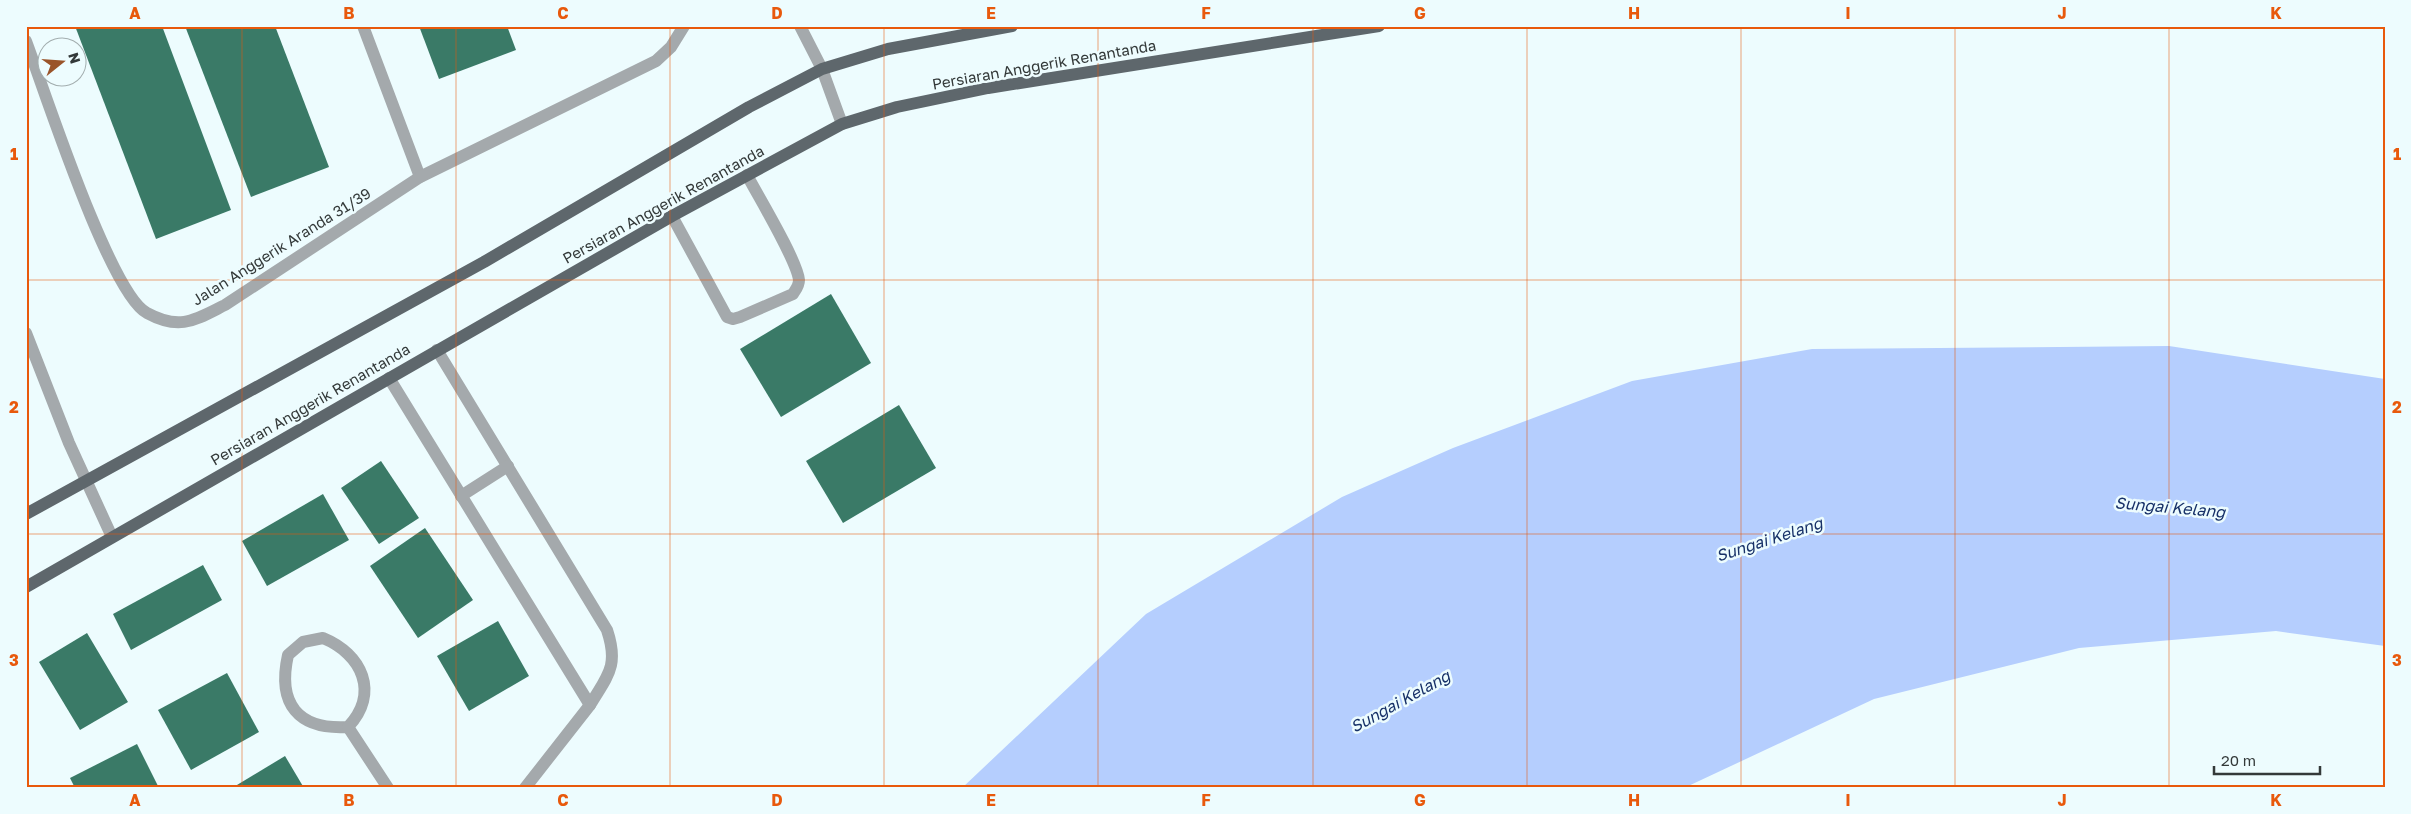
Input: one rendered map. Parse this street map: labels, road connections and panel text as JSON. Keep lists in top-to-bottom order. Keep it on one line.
{"streets":{"main road":["Persiaran Anggerik Renantanda"],"street":["Jalan Anggerik Aranda 31/39"]},"water":["Sungai Kelang"],"scale_bar":"20 m","north":"right","grid":{"columns":["A","B","C","D","E","F","G","H","I","J","K"],"rows":["1","2","3"]}}
